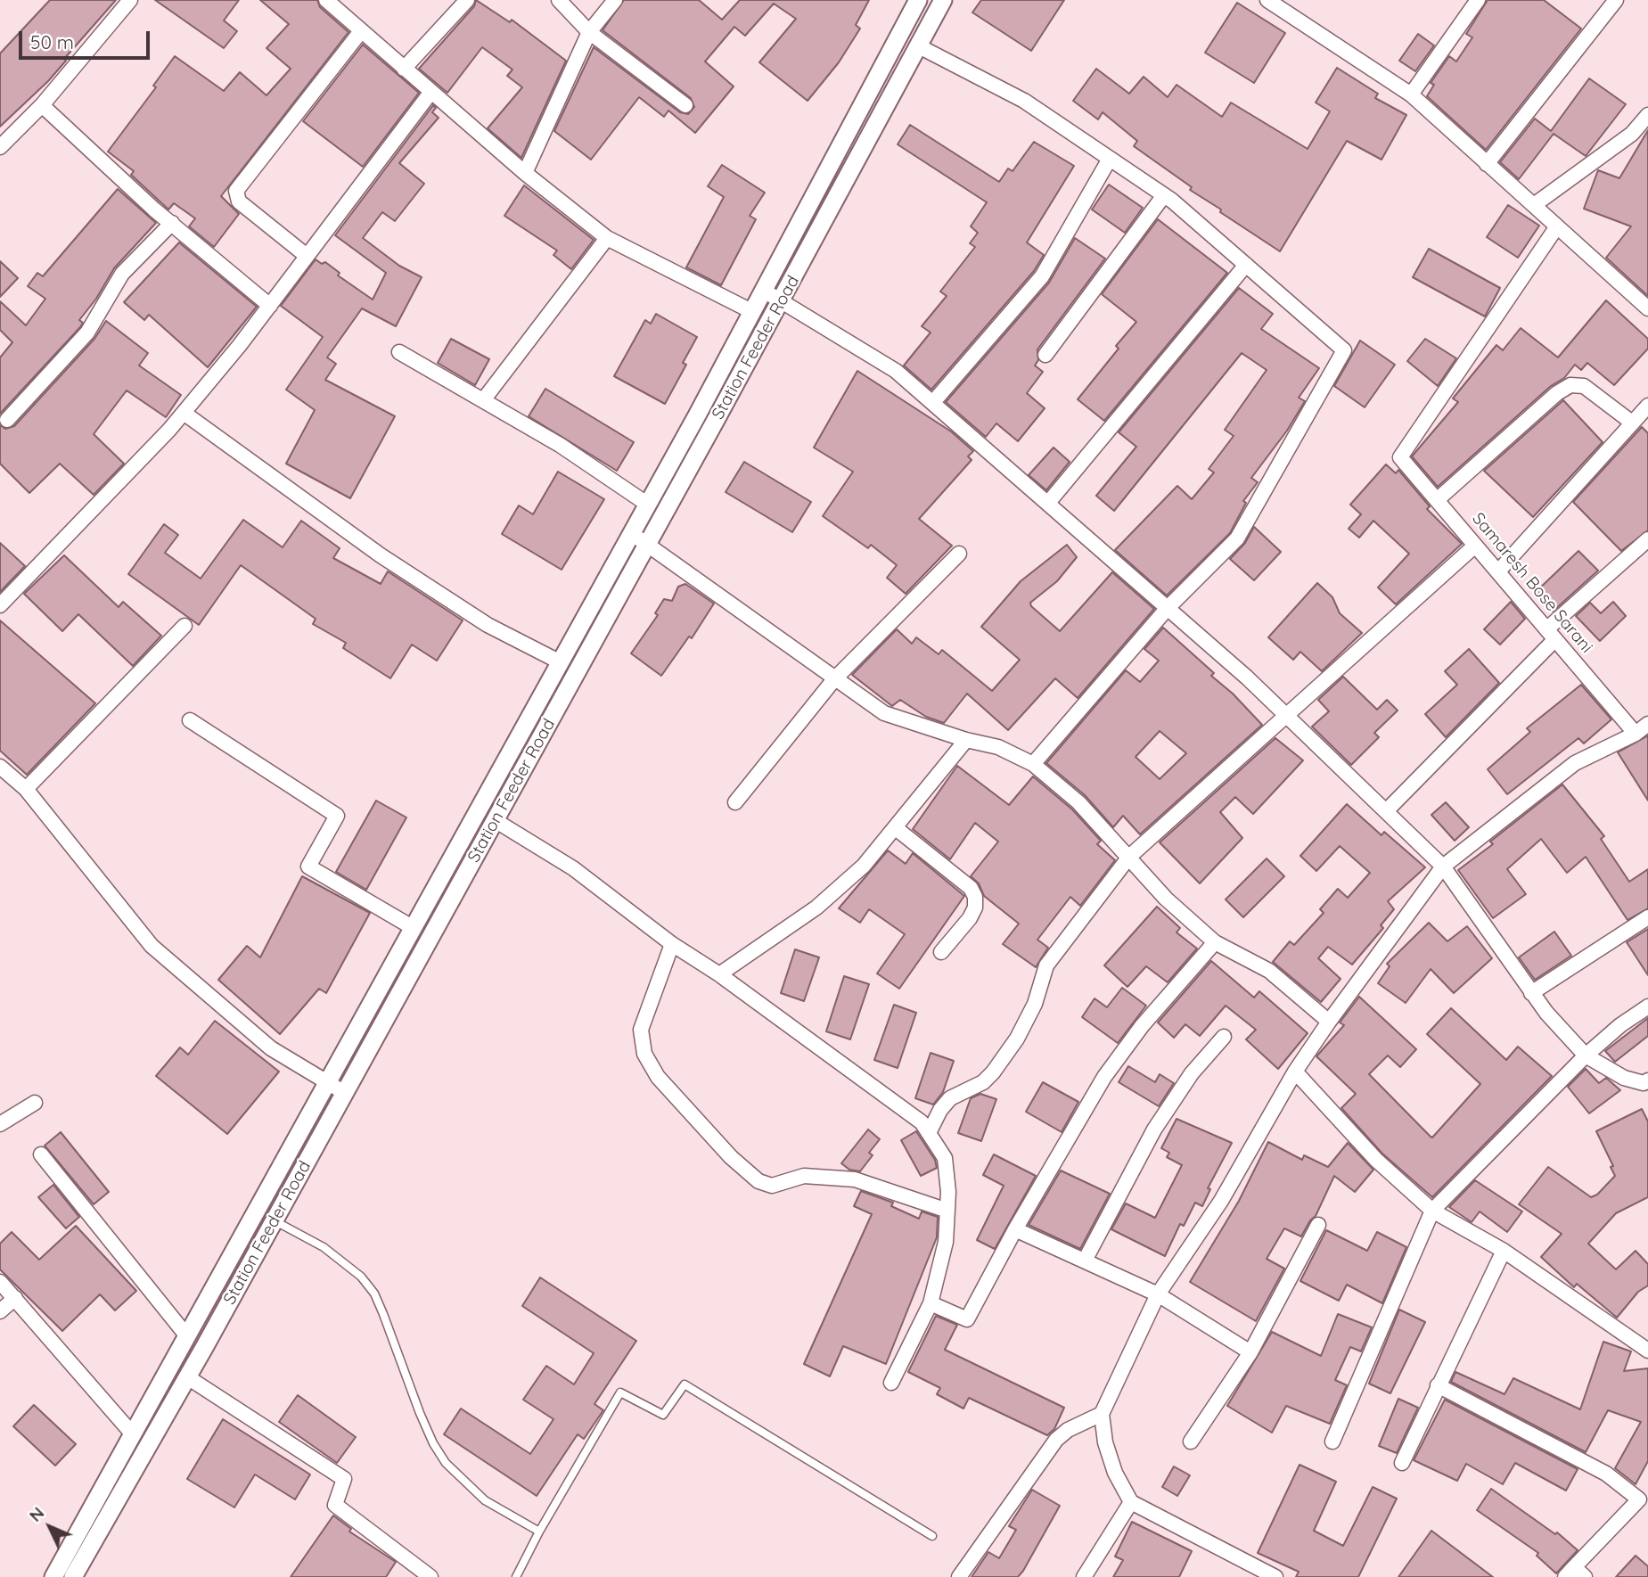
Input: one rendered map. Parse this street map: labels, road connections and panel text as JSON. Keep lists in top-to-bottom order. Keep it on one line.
{"streets":{"street":["Station Feeder Road","Samaresh Bose Sarani"]},"scale_bar":"50 m","north":"top left"}
